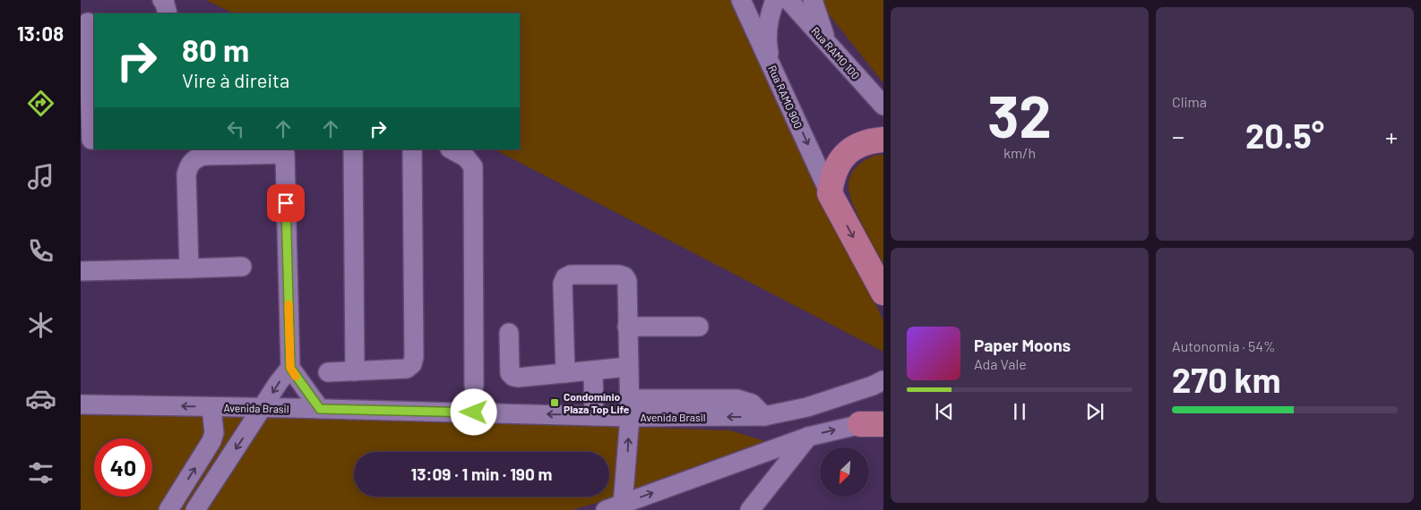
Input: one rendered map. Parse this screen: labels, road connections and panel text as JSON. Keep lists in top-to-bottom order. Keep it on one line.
{"streets":{"street":["Rua RAMO 100","Rua RAMO 900","Avenida Brasil"]},"one_way":["Rua RAMO 900"],"places":{"transit":["Condomínio Plaza Top Life"]},"north":"bottom left","page":{"tabs":"13:08","tile":[["32","km/h"],"Clima",["Autonomia · 54%","270 km"]],"turn":["80 m","Vire à direita"],"heat":["−","20.5°","+"],"song":["Paper Moons","Ada Vale"],"limit":"40","trip":"13:09 · 1 min · 190 m"}}
